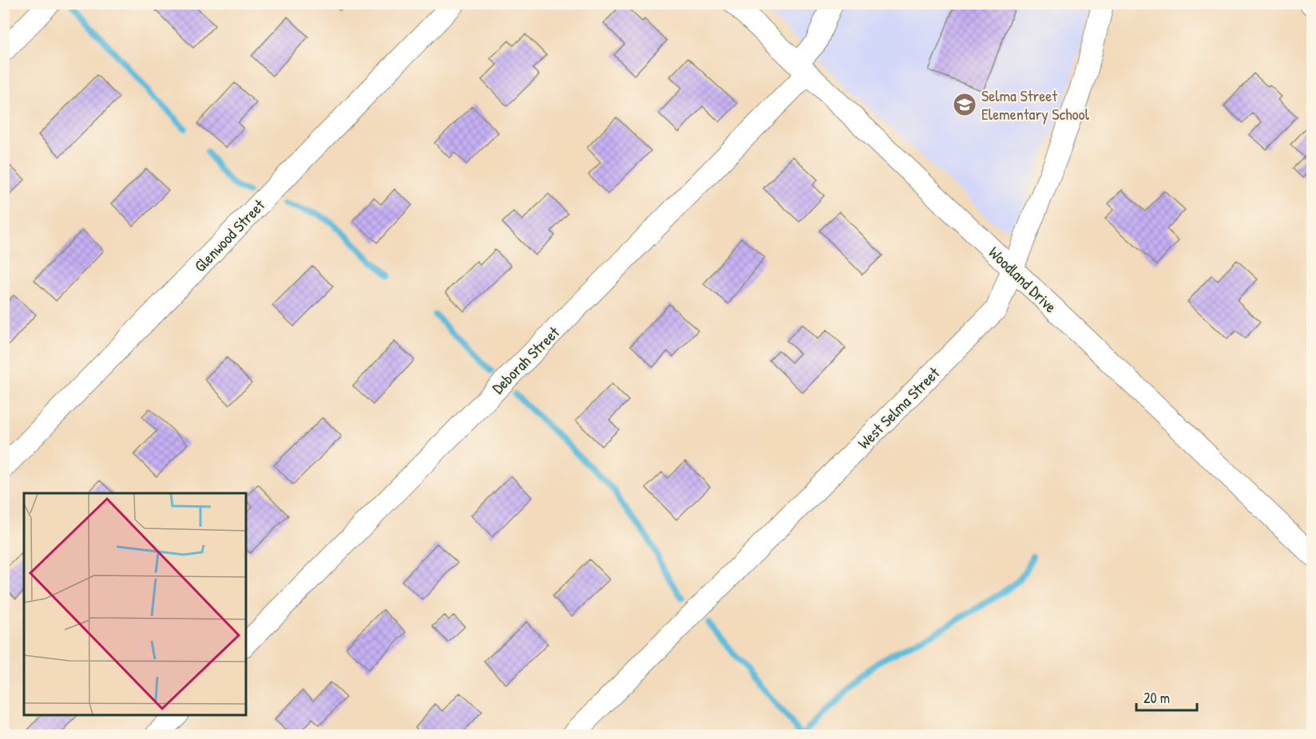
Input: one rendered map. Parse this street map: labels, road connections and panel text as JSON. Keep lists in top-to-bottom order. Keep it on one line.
{"streets":{"street":["Glenwood Street","Woodland Drive","Deborah Street","West Selma Street"]},"crossings":[["Woodland Drive","Deborah Street"],["Woodland Drive","West Selma Street"]],"places":{"school or university":["Selma Street Elementary School"]},"scale_bar":"20 m"}
